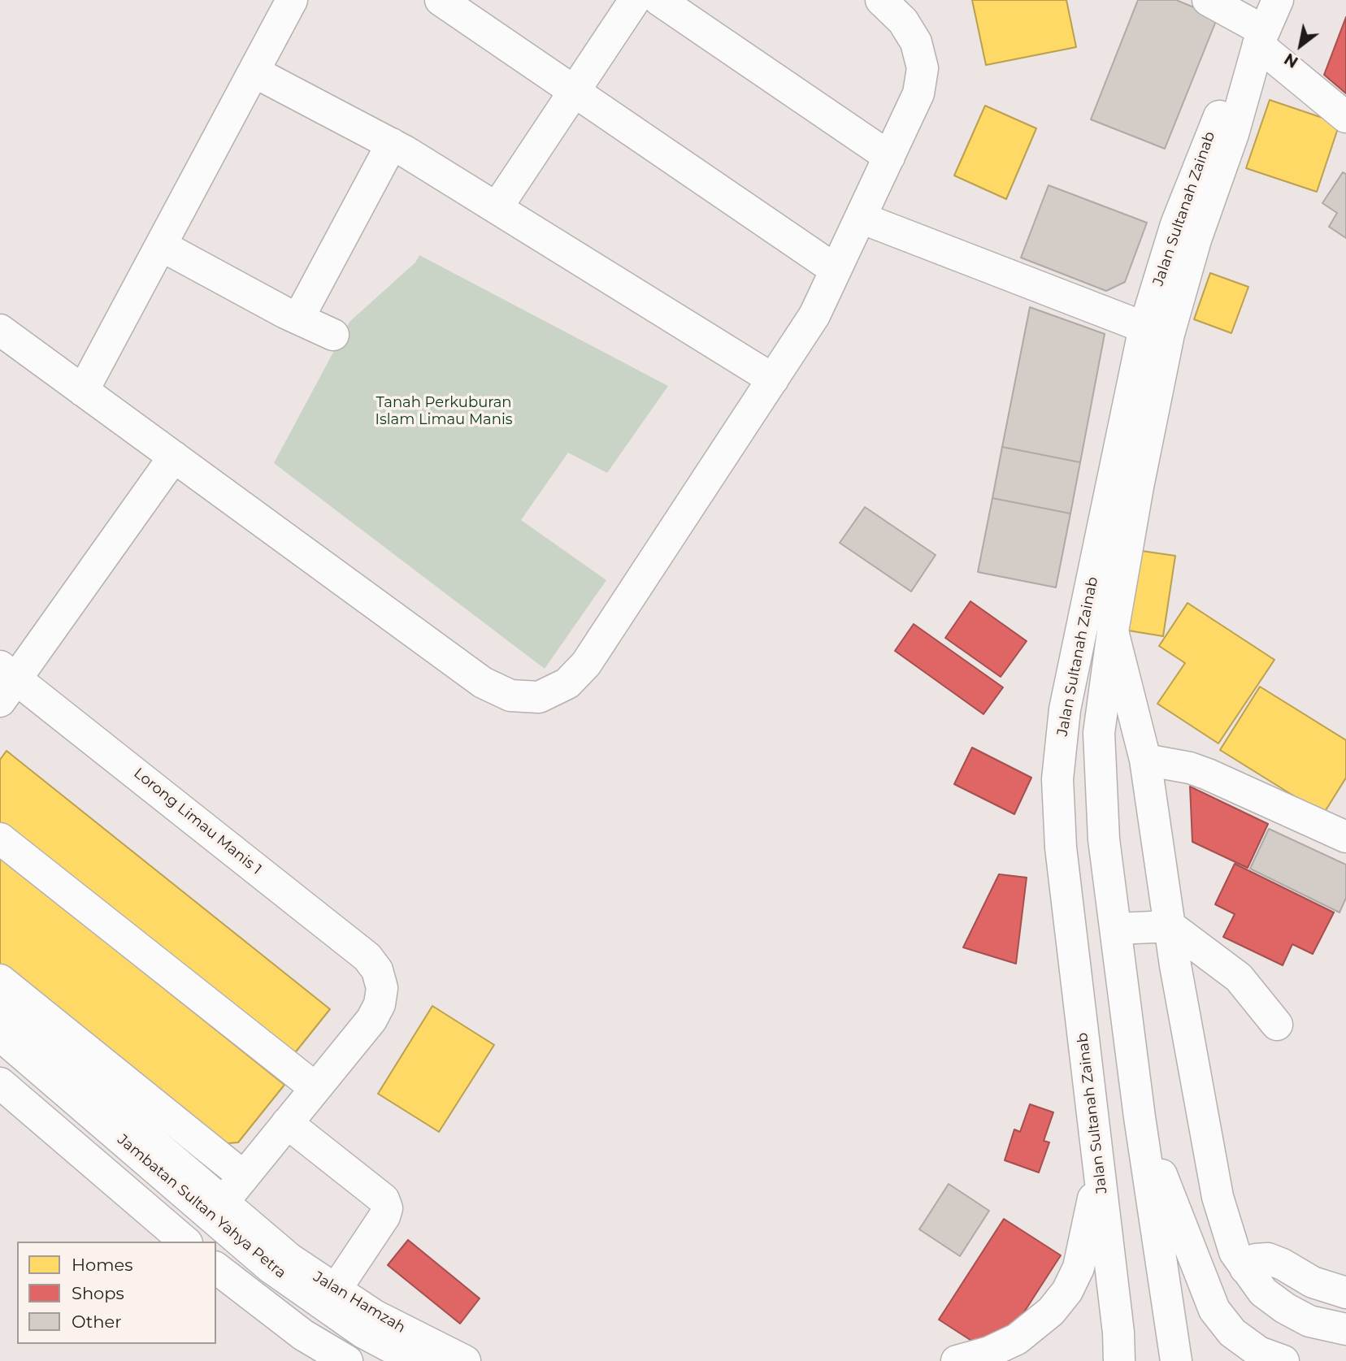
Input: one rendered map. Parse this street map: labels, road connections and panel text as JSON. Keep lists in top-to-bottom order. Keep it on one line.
{"streets":{"main road":["Jalan Sultanah Zainab","Lorong Limau Manis 1","Jambatan Sultan Yahya Petra","Jalan Hamzah"]},"parks":["Tanah Perkuburan Islam Limau Manis"],"legend":["Homes","Shops","Other"],"north":"bottom left"}
